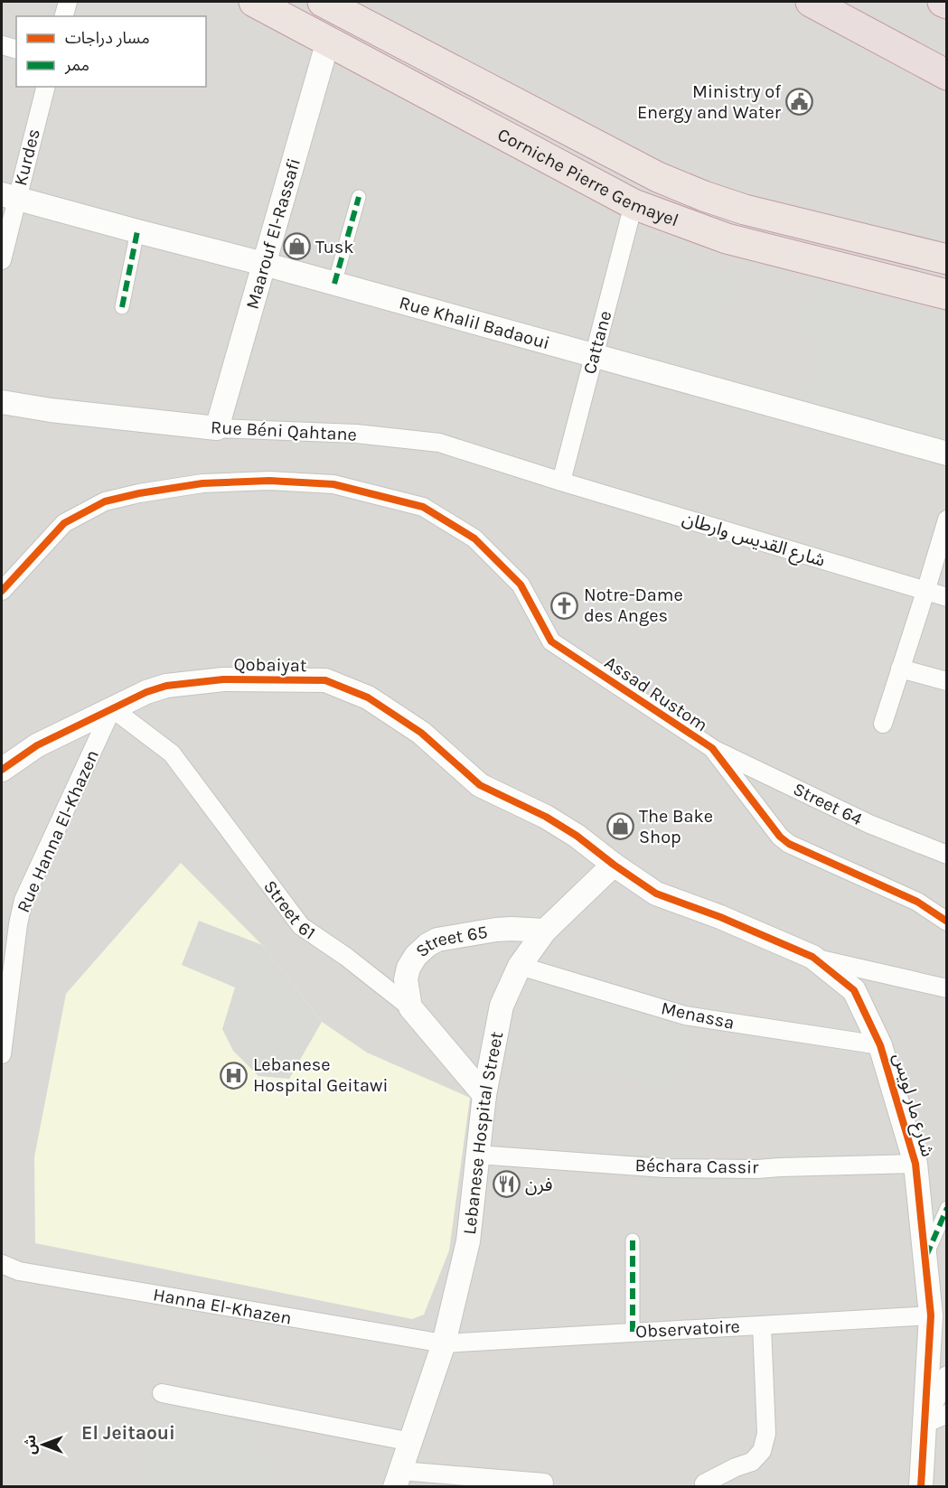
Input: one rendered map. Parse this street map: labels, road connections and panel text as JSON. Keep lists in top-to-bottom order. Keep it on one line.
{"streets":{"highway":["Corniche Pierre Gemayel"],"street":["Kurdes","Maarouf El-Rassafi","Rue Khalil Badaoui","Cattane","Rue Béni Qahtane","شارع القديس وارطان","Qobaiyat","Assad Rustom","Street 64","Rue Hanna El-Khazen","Street 61","Street 65","Menassa","شارع مار لويس","Lebanese Hospital Street","Béchara Cassir","Hanna El-Khazen","Observatoire"]},"crossings":[["Kurdes","Rue Khalil Badaoui"],["Corniche Pierre Gemayel","Maarouf El-Rassafi"],["Corniche Pierre Gemayel","Cattane"],["Maarouf El-Rassafi","Rue Khalil Badaoui"],["Maarouf El-Rassafi","Rue Béni Qahtane"],["Rue Khalil Badaoui","Cattane"],["Cattane","Rue Béni Qahtane"],["Cattane","شارع القديس وارطان"],["Rue Béni Qahtane","شارع القديس وارطان"],["Qobaiyat","Rue Hanna El-Khazen"],["Qobaiyat","Street 61"],["Qobaiyat","شارع مار لويس"],["Qobaiyat","Lebanese Hospital Street"],["Assad Rustom","Street 64"],["Rue Hanna El-Khazen","Street 61"],["Street 61","Street 65"],["Street 61","Lebanese Hospital Street"],["Street 65","Lebanese Hospital Street"],["Menassa","شارع مار لويس"],["Menassa","Lebanese Hospital Street"],["شارع مار لويس","Béchara Cassir"],["شارع مار لويس","Observatoire"],["Lebanese Hospital Street","Béchara Cassir"],["Lebanese Hospital Street","Hanna El-Khazen"],["Lebanese Hospital Street","Observatoire"],["Hanna El-Khazen","Observatoire"]],"districts":["El Jeitaoui"],"places":{"public building":["Ministry of Energy and Water"],"shop":["Tusk","The Bake Shop"],"church":["Notre-Dame des Anges"],"hospital":["Lebanese Hospital Geitawi"],"restaurant":["فرن"]},"legend":["مسار دراجات","ممر"],"north":"left"}
